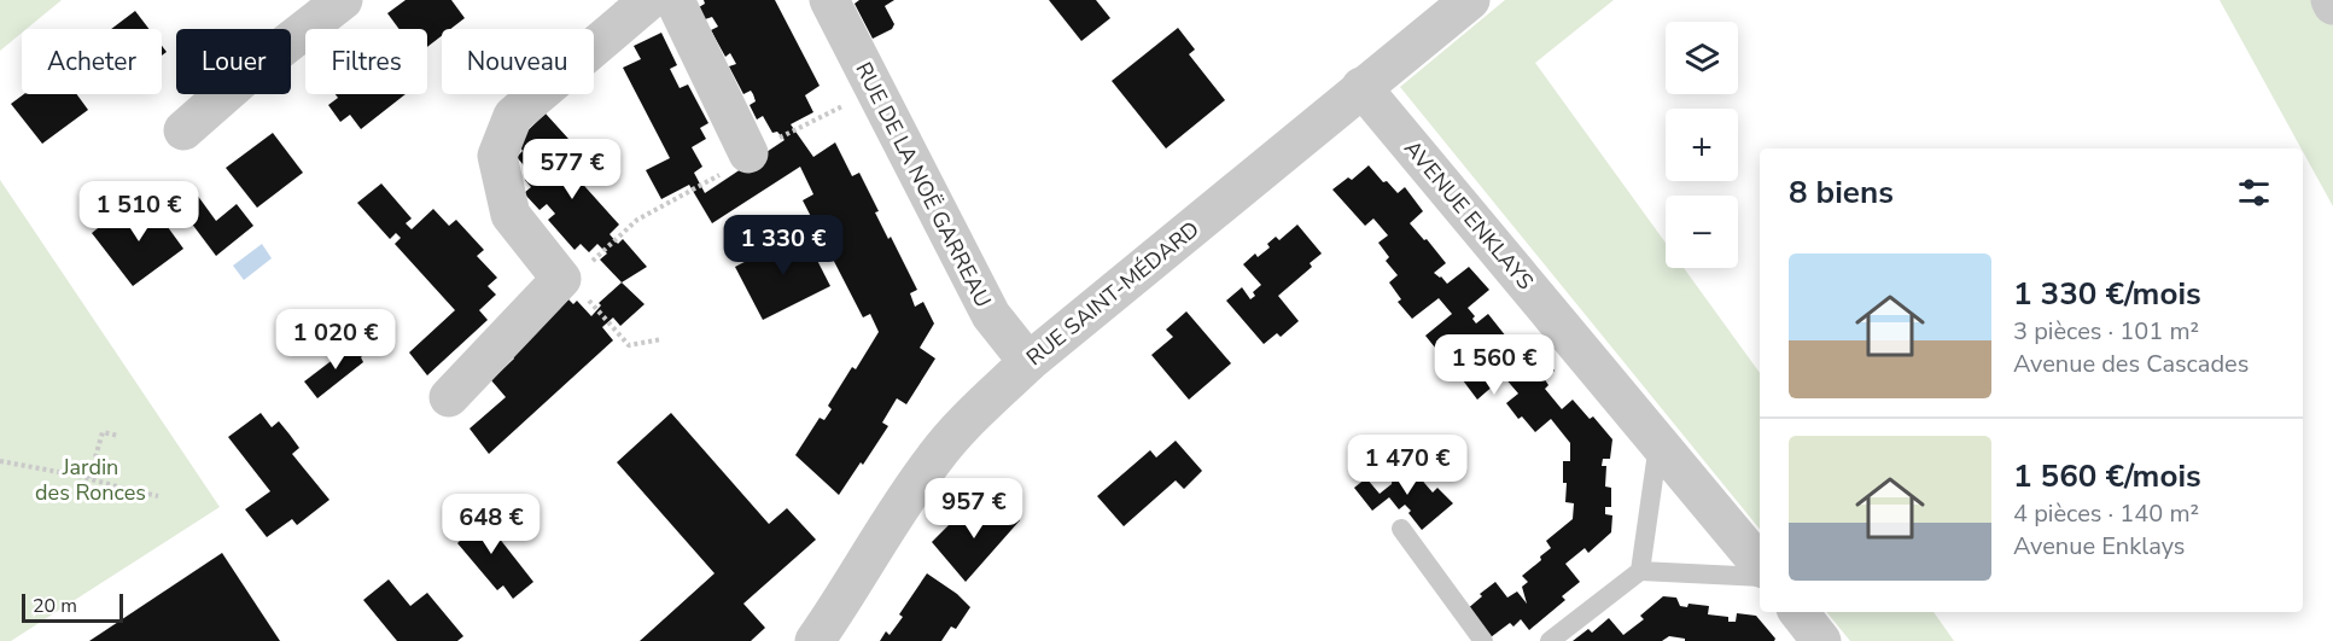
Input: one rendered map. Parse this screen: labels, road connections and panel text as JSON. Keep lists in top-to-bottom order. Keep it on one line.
{"streets":{"street":["RUE DE LA NOË GARREAU","AVENUE ENKLAYS","RUE SAINT-MÉDARD"]},"crossings":[["RUE DE LA NOË GARREAU","RUE SAINT-MÉDARD"],["AVENUE ENKLAYS","RUE SAINT-MÉDARD"]],"parks":["Jardin des Ronces"],"scale_bar":"20 m","page":{"map_buttons":["+","−"],"chip":["Acheter","Louer","Filtres","Nouveau"],"price":["577 €","1 510 €","1 330 €","1 020 €","1 560 €","1 470 €","957 €","648 €"],"heading":"8 biens","list":[{"name":"1 330 €/mois","note":"3 pièces · 101 m² · Avenue des Cascades"},{"name":"1 560 €/mois","note":"4 pièces · 140 m² · Avenue Enklays"}],"scale":"20 m"}}
